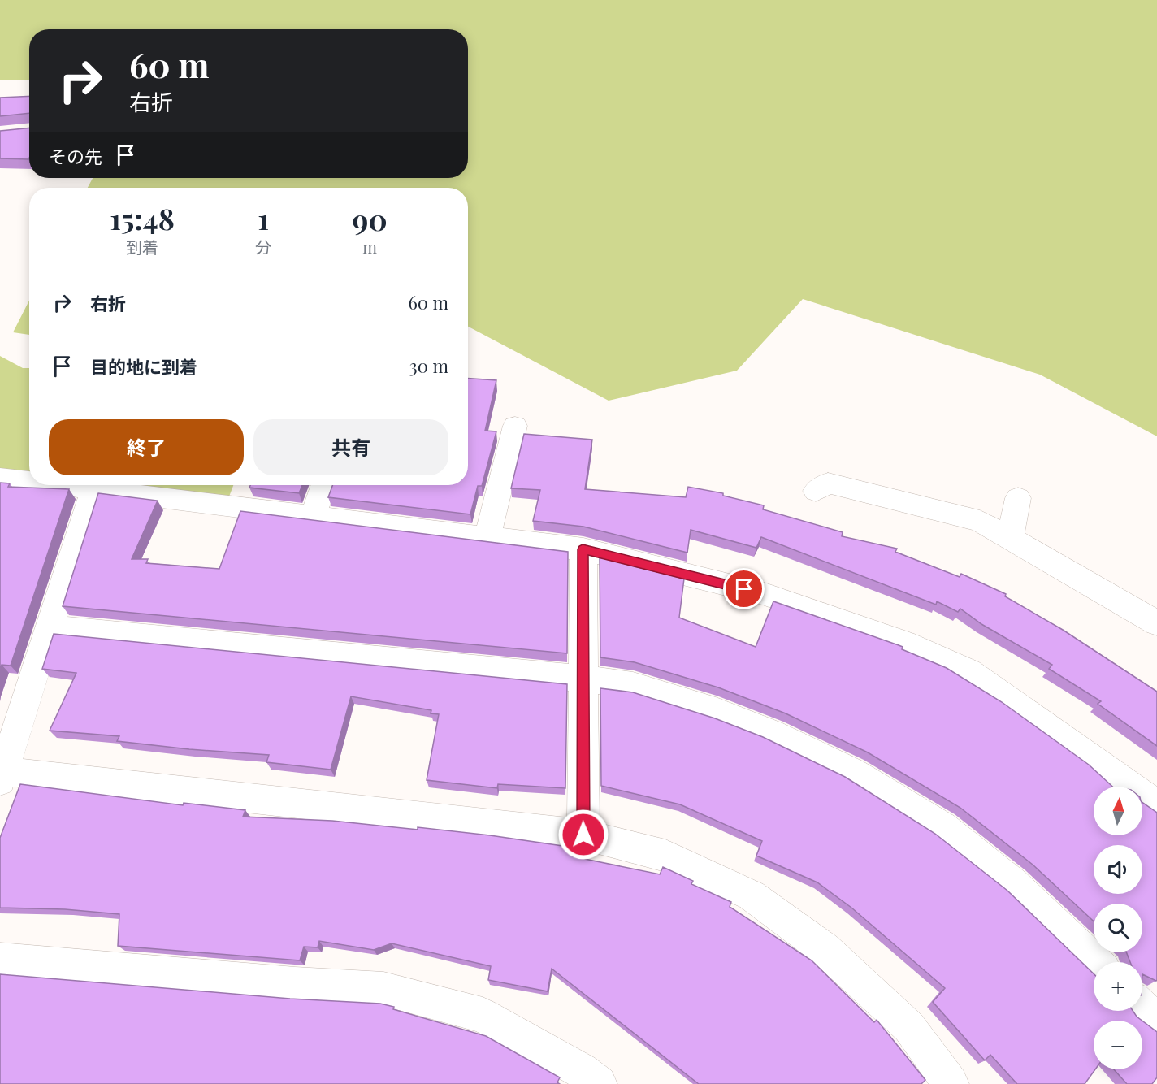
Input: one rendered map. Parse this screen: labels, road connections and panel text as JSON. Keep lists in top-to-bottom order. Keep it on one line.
{"north":"top","page":{"turn":["60 m","右折"],"then":"その先","eta":["15:48","到着","1","分","90","m"],"list":[{"name":"右折","value":"60 m"},{"name":"目的地に到着","value":"30 m"}],"buttons":["終了","共有"],"map_buttons":["+","−"]}}
